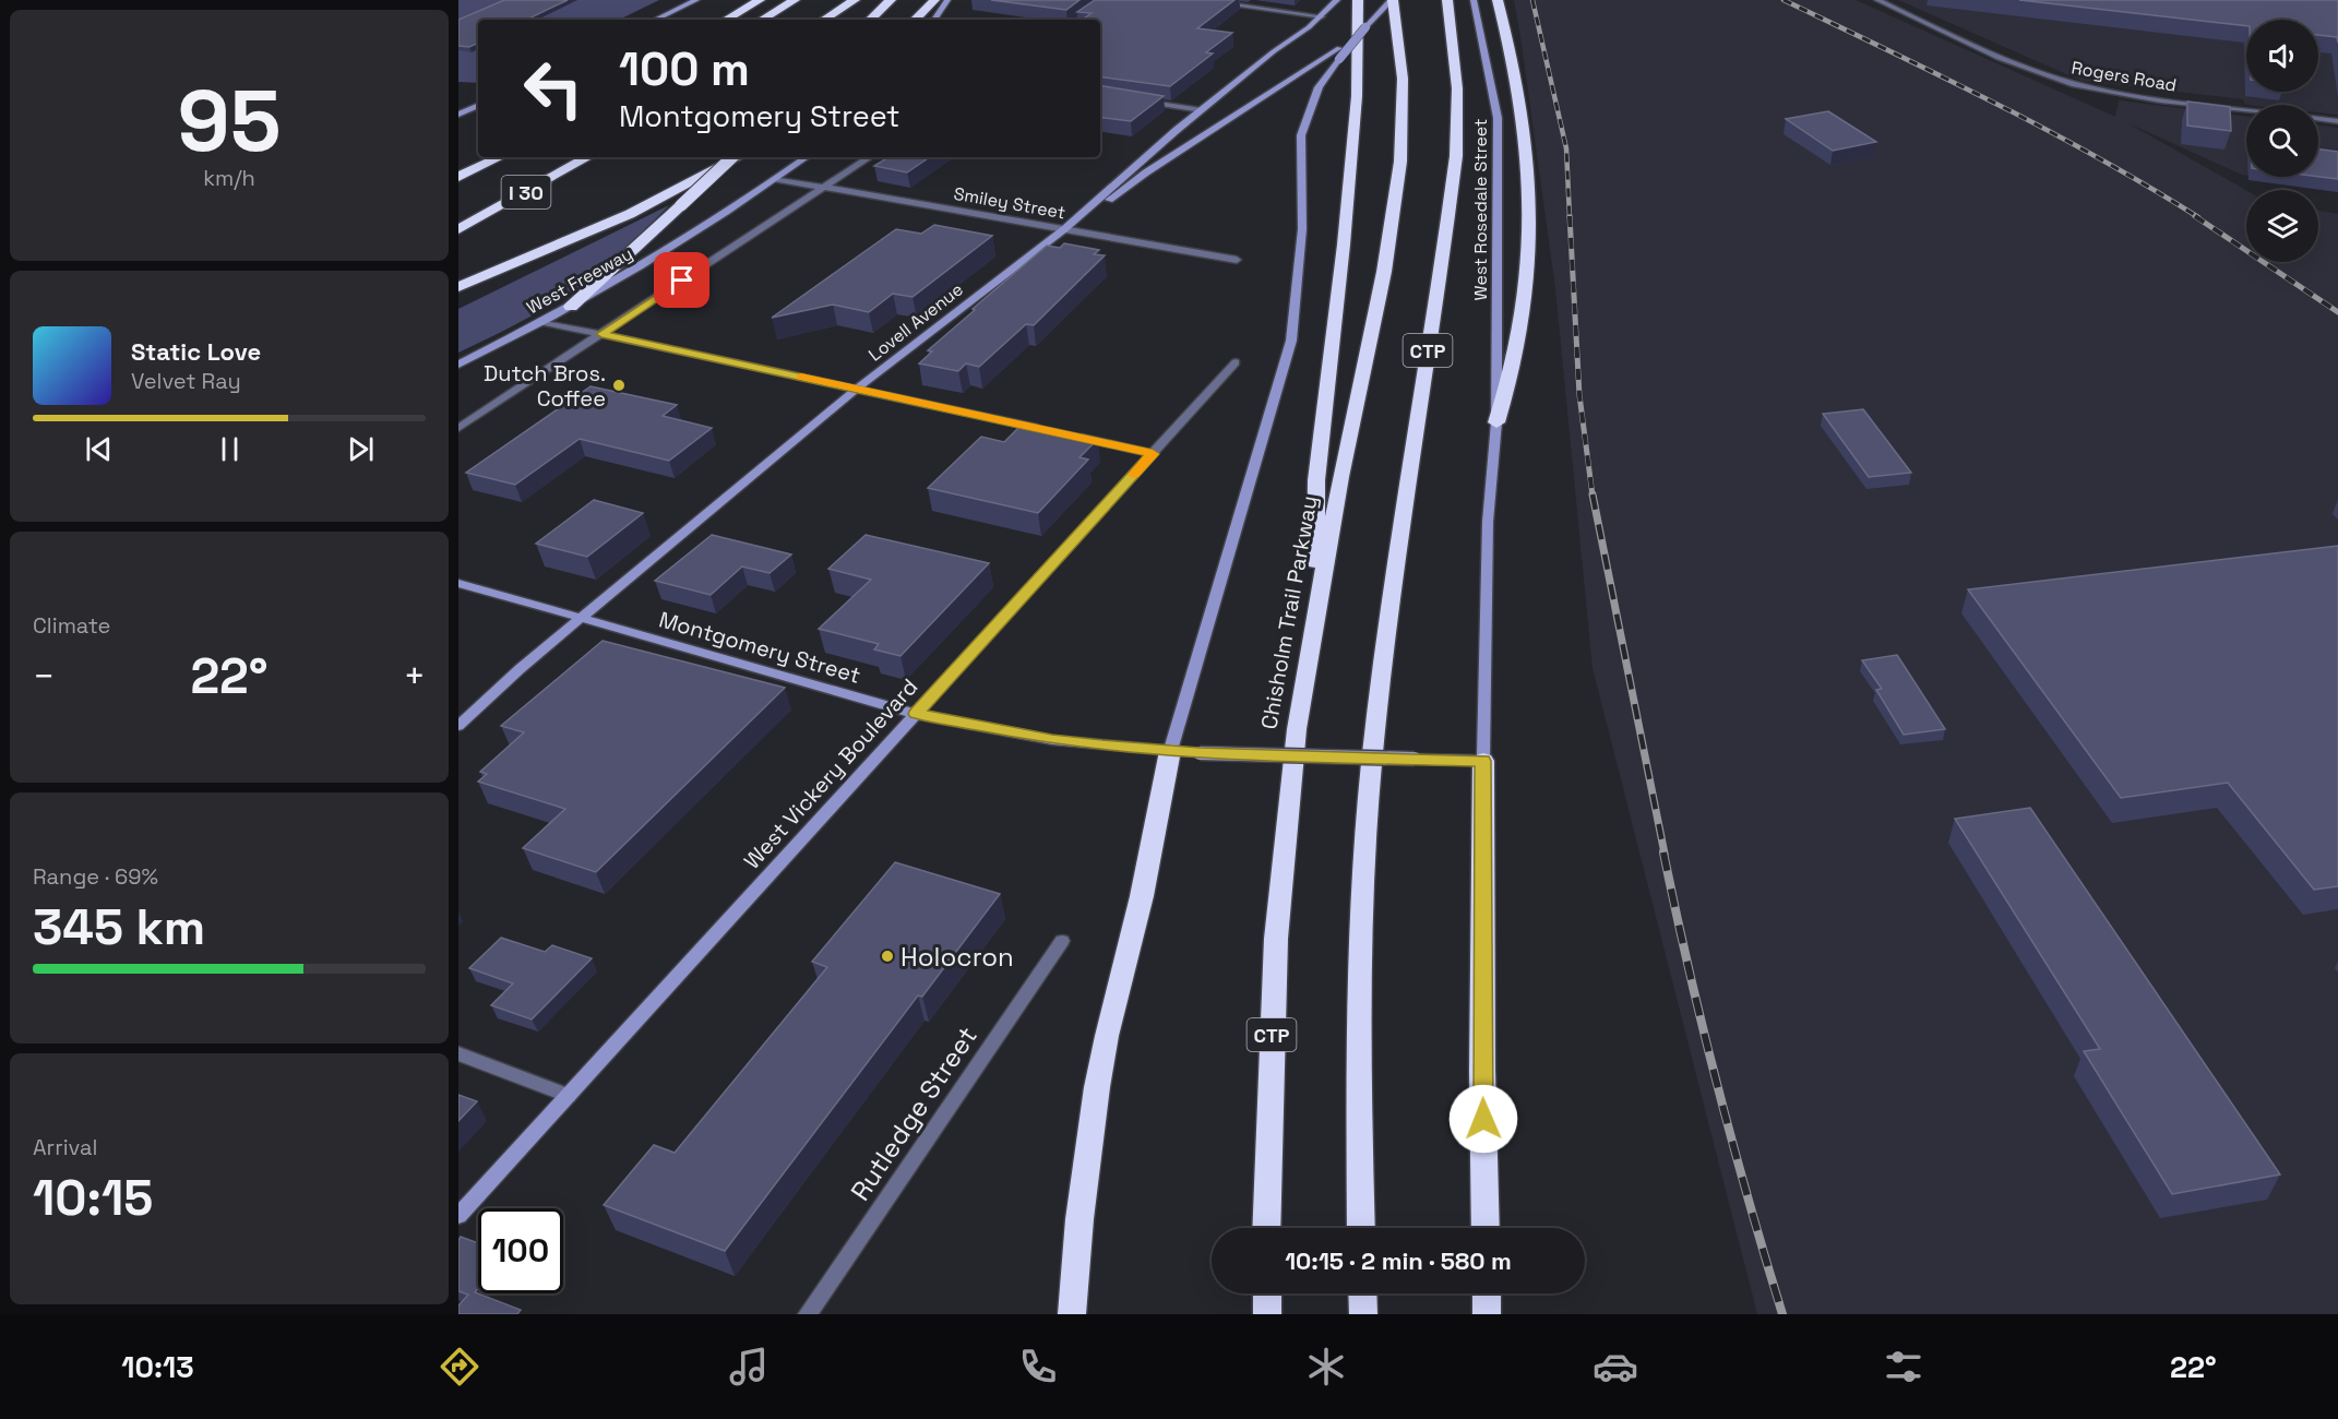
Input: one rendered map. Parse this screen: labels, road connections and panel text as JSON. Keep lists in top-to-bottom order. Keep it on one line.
{"streets":{"highway":["I 30","CTP","Chisholm Trail Parkway"],"main road":["West Rosedale Street","West Freeway","Lovell Avenue","Montgomery Street","West Vickery Boulevard"],"street":["Rogers Road","Smiley Street","Rutledge Street"]},"crossings":[["Smiley Street","West Freeway"],["Smiley Street","Lovell Avenue"],["Lovell Avenue","Montgomery Street"],["Montgomery Street","West Vickery Boulevard"]],"places":["Dutch Bros. Coffee","Holocron"],"page":{"tile":[["95","km/h"],"Climate",["Range · 69%","345 km"],["Arrival","10:15"]],"turn":["100 m","Montgomery Street"],"song":["Static Love","Velvet Ray"],"heat":["−","22°","+"],"limit":"100","trip":"10:15 · 2 min · 580 m","tabs":["10:13","22°"]}}
